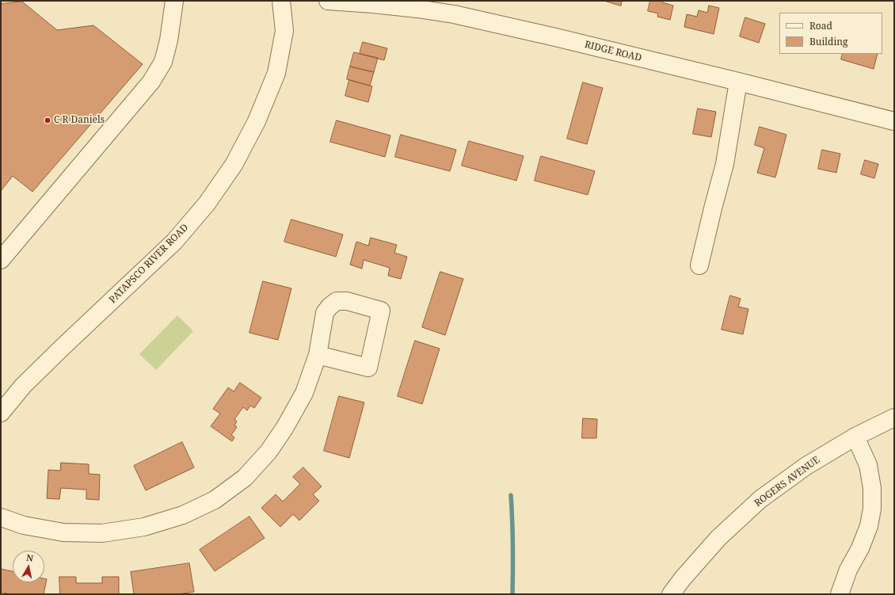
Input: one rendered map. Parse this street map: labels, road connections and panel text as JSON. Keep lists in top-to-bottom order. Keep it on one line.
{"streets":{"street":["RIDGE ROAD","PATAPSCO RIVER ROAD","ROGERS AVENUE"]},"places":["C R Daniels"],"legend":["Road","Building"],"north":"top"}
